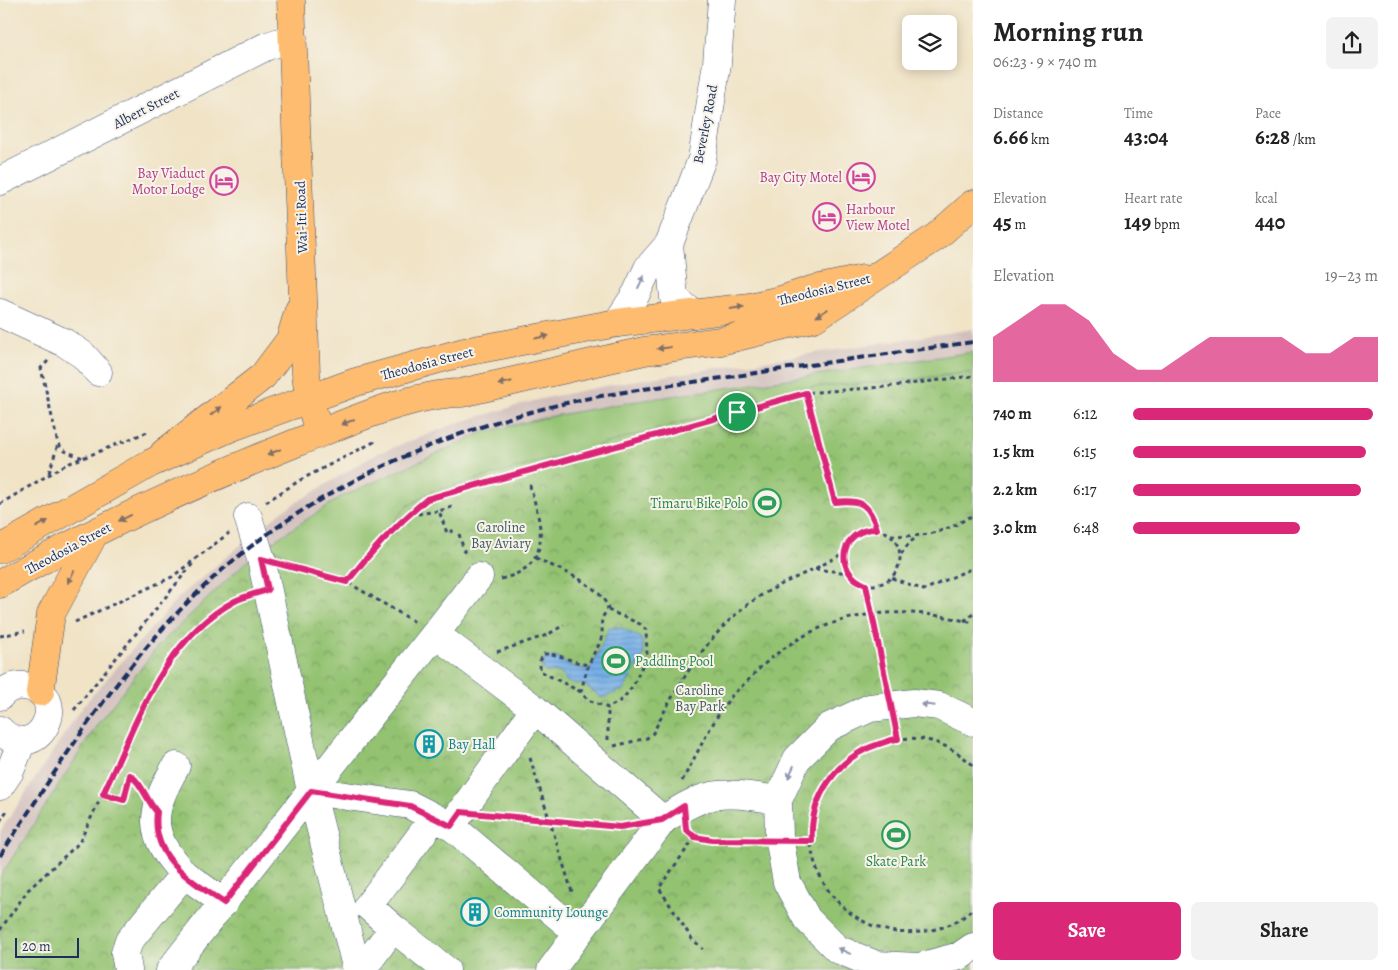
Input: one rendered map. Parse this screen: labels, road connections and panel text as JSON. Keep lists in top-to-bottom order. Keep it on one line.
{"streets":{"main road":["Wai-Iti Road","Theodosia Street"],"street":["Albert Street","Beverley Road"]},"crossings":[["Albert Street","Wai-Iti Road"],["Beverley Road","Theodosia Street"],["Wai-Iti Road","Theodosia Street"]],"parks":["Caroline Bay Aviary","Caroline Bay Park"],"places":{"hotel":["Bay City Motel","Bay Viaduct Motor Lodge","Harbour View Motel"],"sports":["Timaru Bike Polo","Paddling Pool","Skate Park"],"building":["Bay Hall","Community Lounge"]},"scale_bar":"20 m","page":{"heading":["Morning run","06:23 · 9 × 740 m"],"stats":[["Distance","6.66 km"],["Time","43:04"],["Pace","6:28 /km"],["Elevation","45 m"],["Heart rate","149 bpm"],["kcal","440"]],"chart":["Elevation","19–23 m"],"list":[{"name":"740 m","note":"6:12"},{"name":"1.5 km","note":"6:15"},{"name":"2.2 km","note":"6:17"},{"name":"3.0 km","note":"6:48"}],"buttons":["Save","Share"],"scale":"20 m"}}
